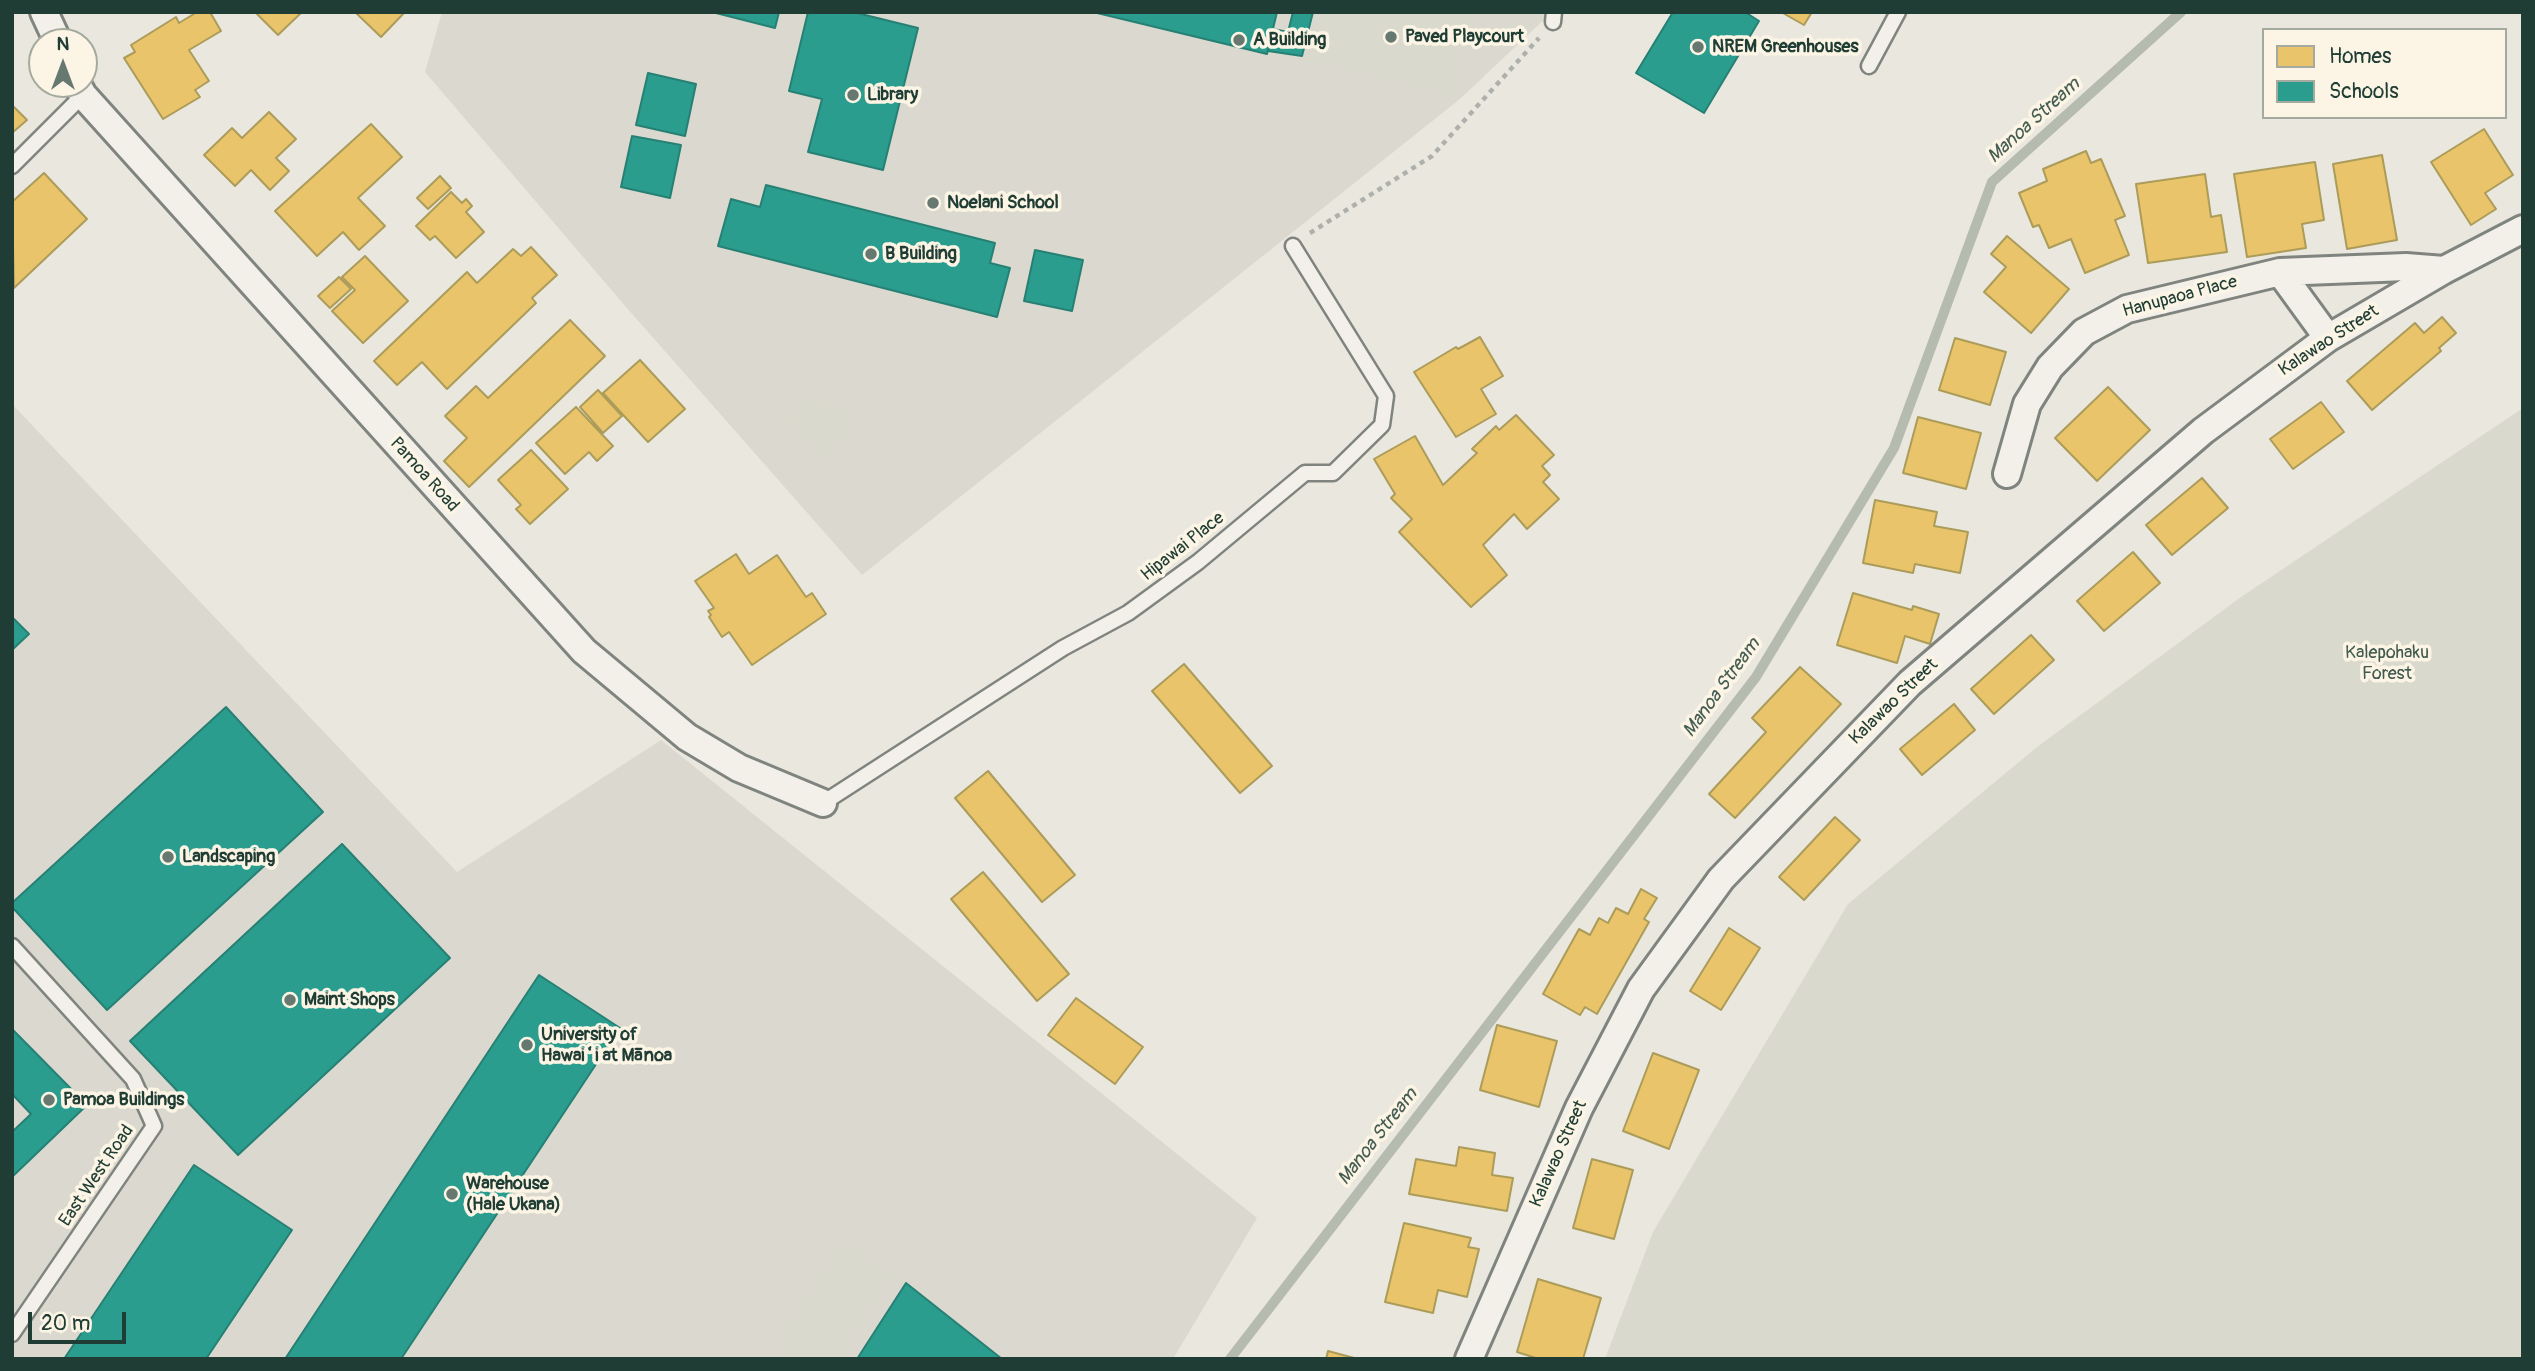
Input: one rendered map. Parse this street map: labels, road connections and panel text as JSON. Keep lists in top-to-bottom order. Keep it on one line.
{"streets":{"street":["Hanupaoa Place","Kalawao Street","Pamoa Road"],"lane":["Hipawai Place","East West Road"]},"crossings":[["Hanupaoa Place","Kalawao Street"],["Pamoa Road","Hipawai Place"]],"water":["Manoa Stream"],"parks":["Kalepohaku Forest"],"places":["Paved Playcourt","A Building","NREM Greenhouses","Library","Noelani School","B Building","Landscaping","Maint Shops","University of Hawaiʻi at Mānoa","Pamoa Buildings","Warehouse (Hale Ukana)"],"legend":["Homes","Schools"],"scale_bar":"20 m","north":"top"}
